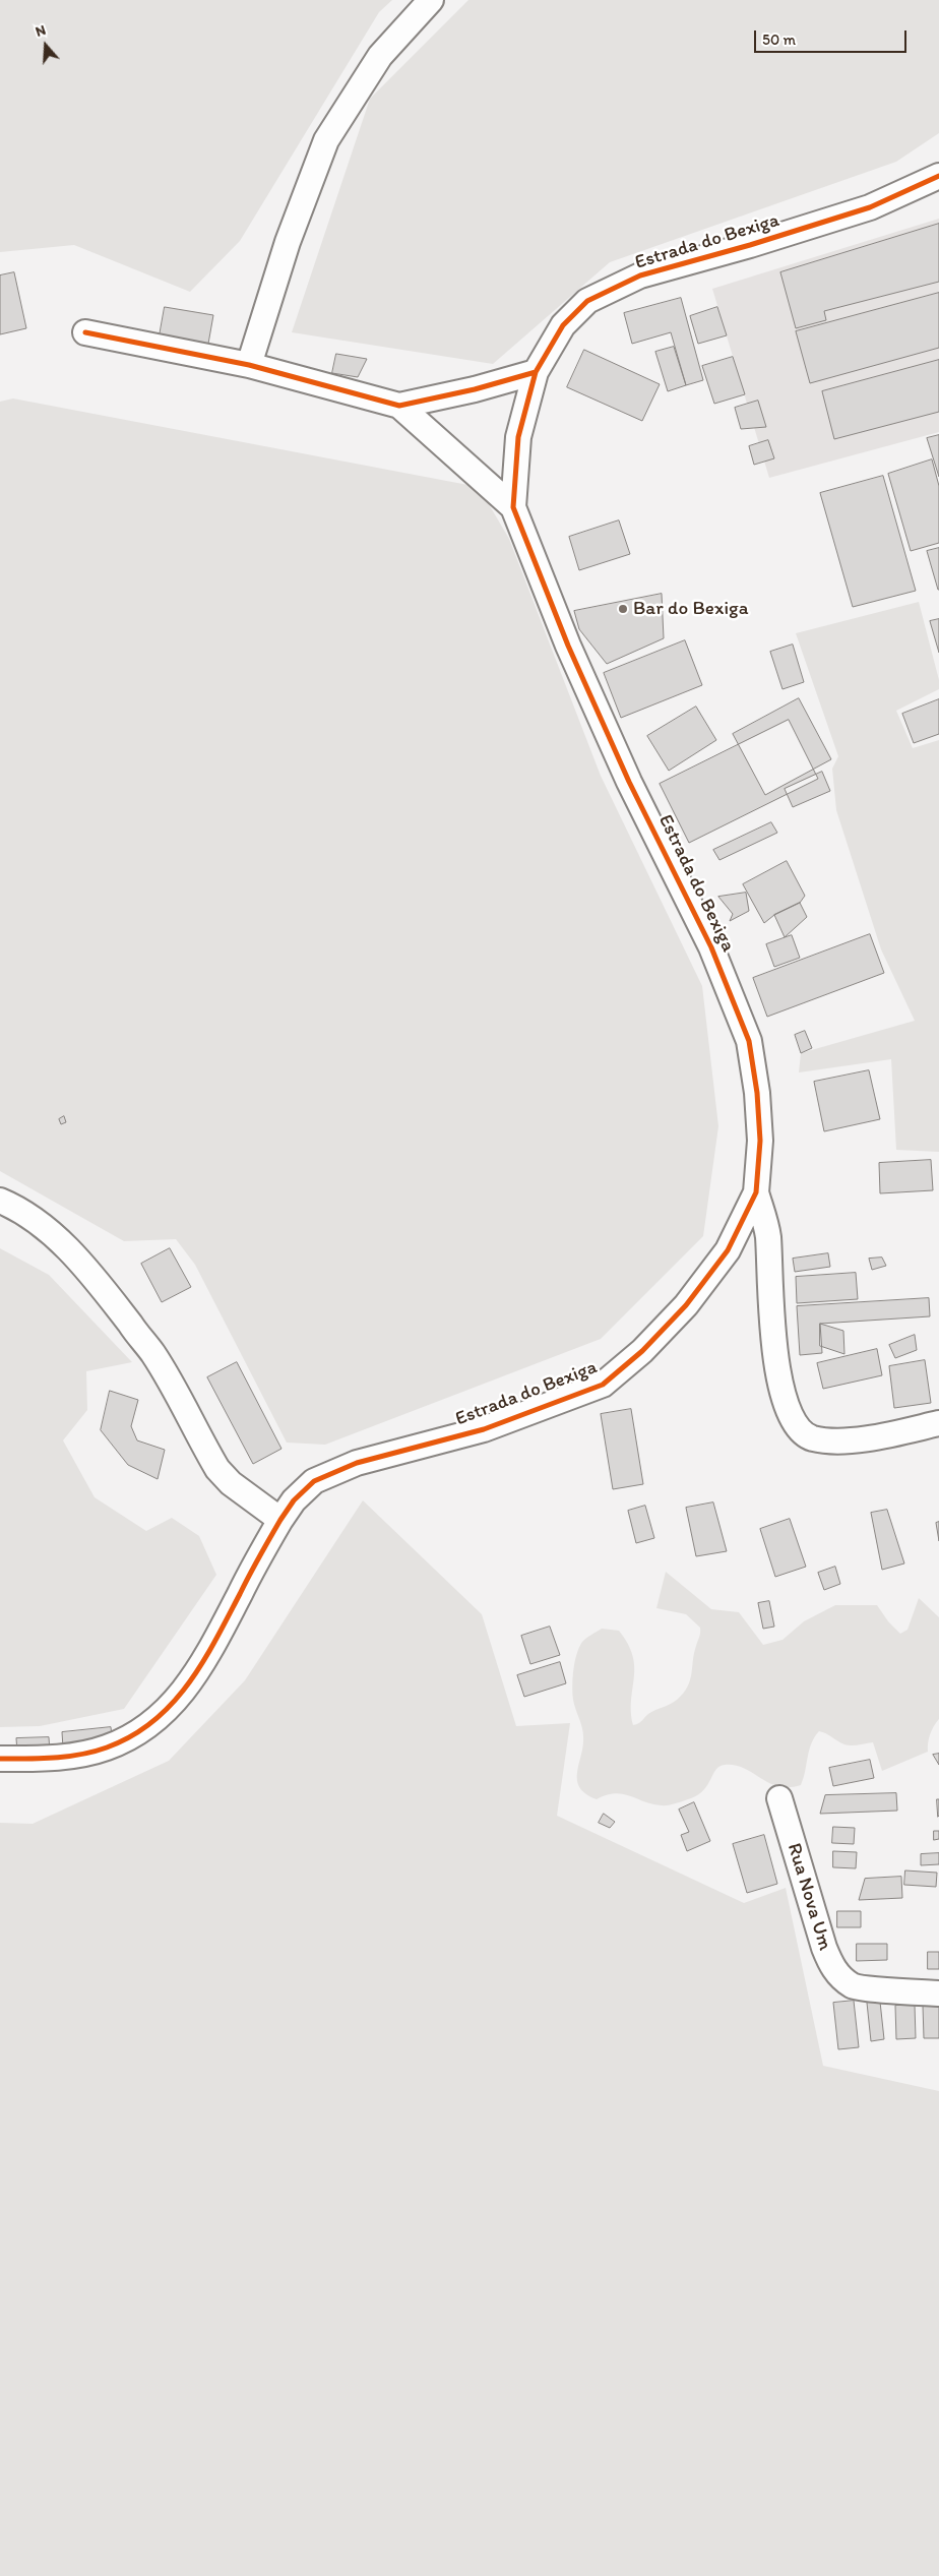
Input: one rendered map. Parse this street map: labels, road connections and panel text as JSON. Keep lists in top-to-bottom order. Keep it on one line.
{"streets":{"street":["Estrada do Bexiga","Rua Nova Um"]},"places":["Bar do Bexiga"],"scale_bar":"50 m","north":"top"}
